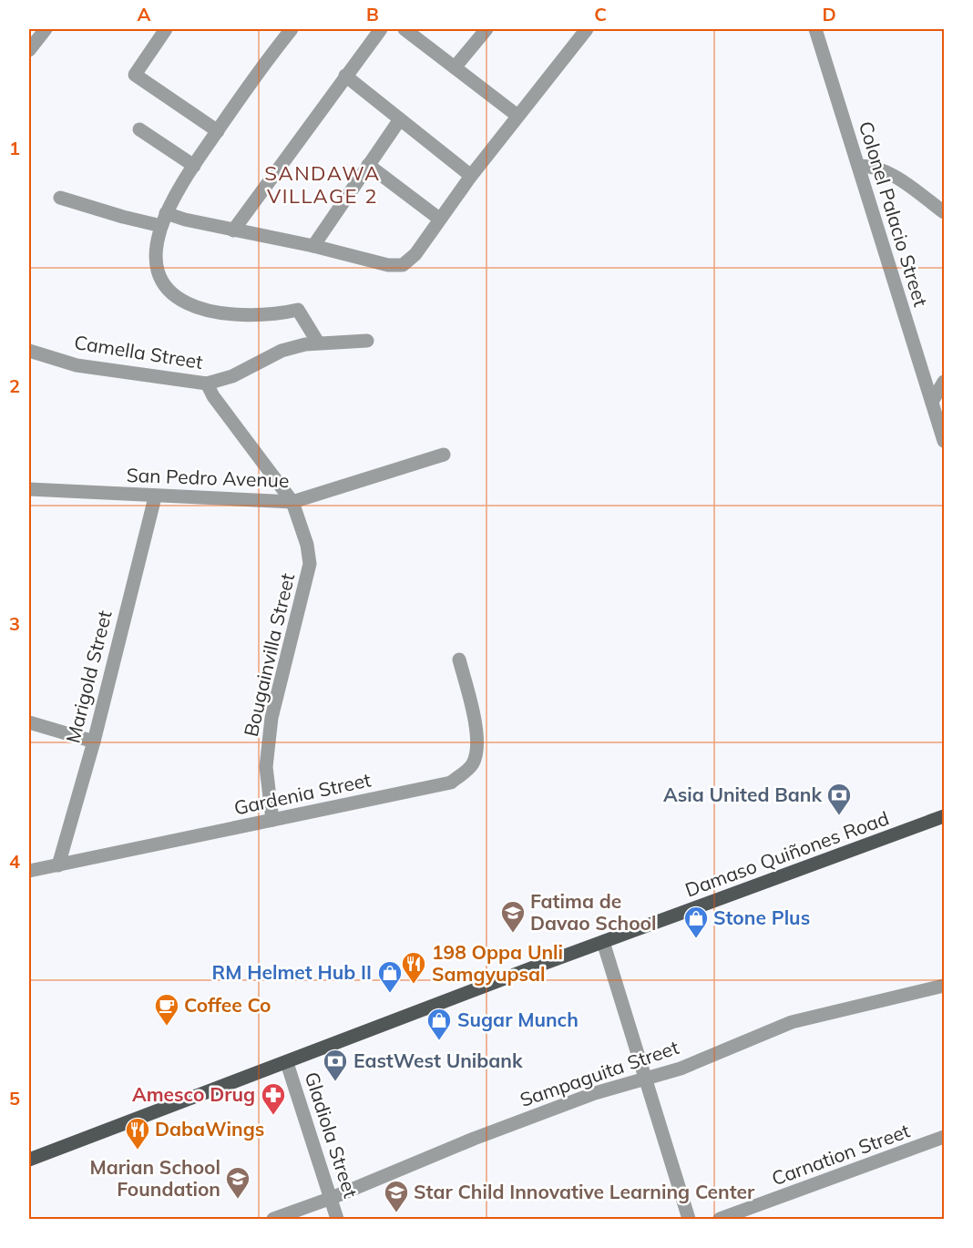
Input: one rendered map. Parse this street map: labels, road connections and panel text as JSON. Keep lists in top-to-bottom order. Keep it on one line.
{"streets":{"main road":["Damaso Quiñones Road"],"street":["Colonel Palacio Street","Camella Street","San Pedro Avenue","Bougainvilla Street","Marigold Street","Gardenia Street","Sampaguita Street","Gladiola Street","Carnation Street"]},"crossings":[["Camella Street","Bougainvilla Street"],["San Pedro Avenue","Bougainvilla Street"],["San Pedro Avenue","Marigold Street"],["Bougainvilla Street","Gardenia Street"],["Marigold Street","Gardenia Street"],["Damaso Quiñones Road","Gladiola Street"],["Sampaguita Street","Gladiola Street"]],"districts":["SANDAWA VILLAGE 2"],"places":{"bank":["Asia United Bank","EastWest Unibank"],"school or university":["Fatima de Davao School","Marian School Foundation","Star Child Innovative Learning Center"],"shop":["Stone Plus","RM Helmet Hub II","Sugar Munch"],"restaurant":["198 Oppa Unli Samgyupsal","DabaWings"],"cafe":["Coffee Co"],"pharmacy":["Amesco Drug"]},"grid":{"columns":["A","B","C","D"],"rows":["1","2","3","4","5"]}}
